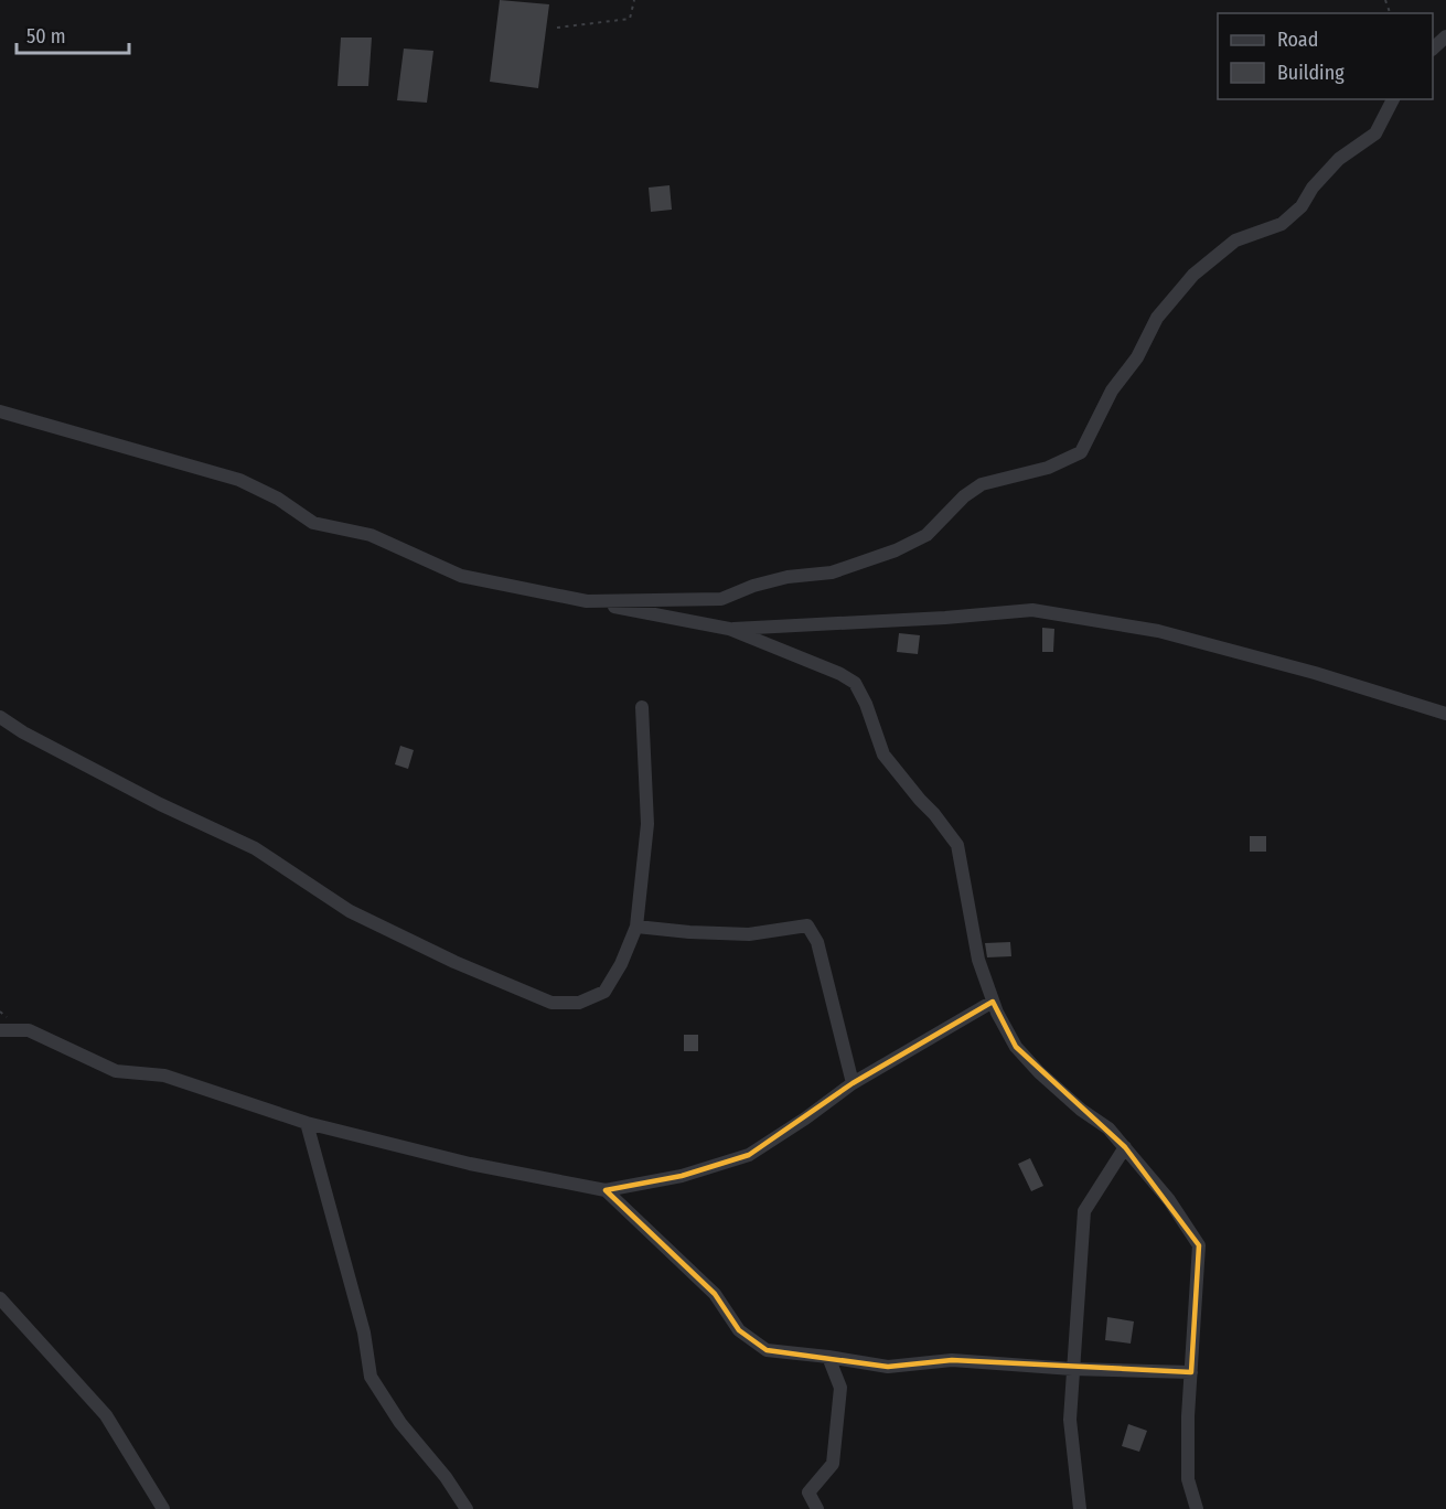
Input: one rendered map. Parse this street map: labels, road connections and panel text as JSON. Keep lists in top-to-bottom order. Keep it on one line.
{"legend":["Road","Building"],"scale_bar":"50 m"}
